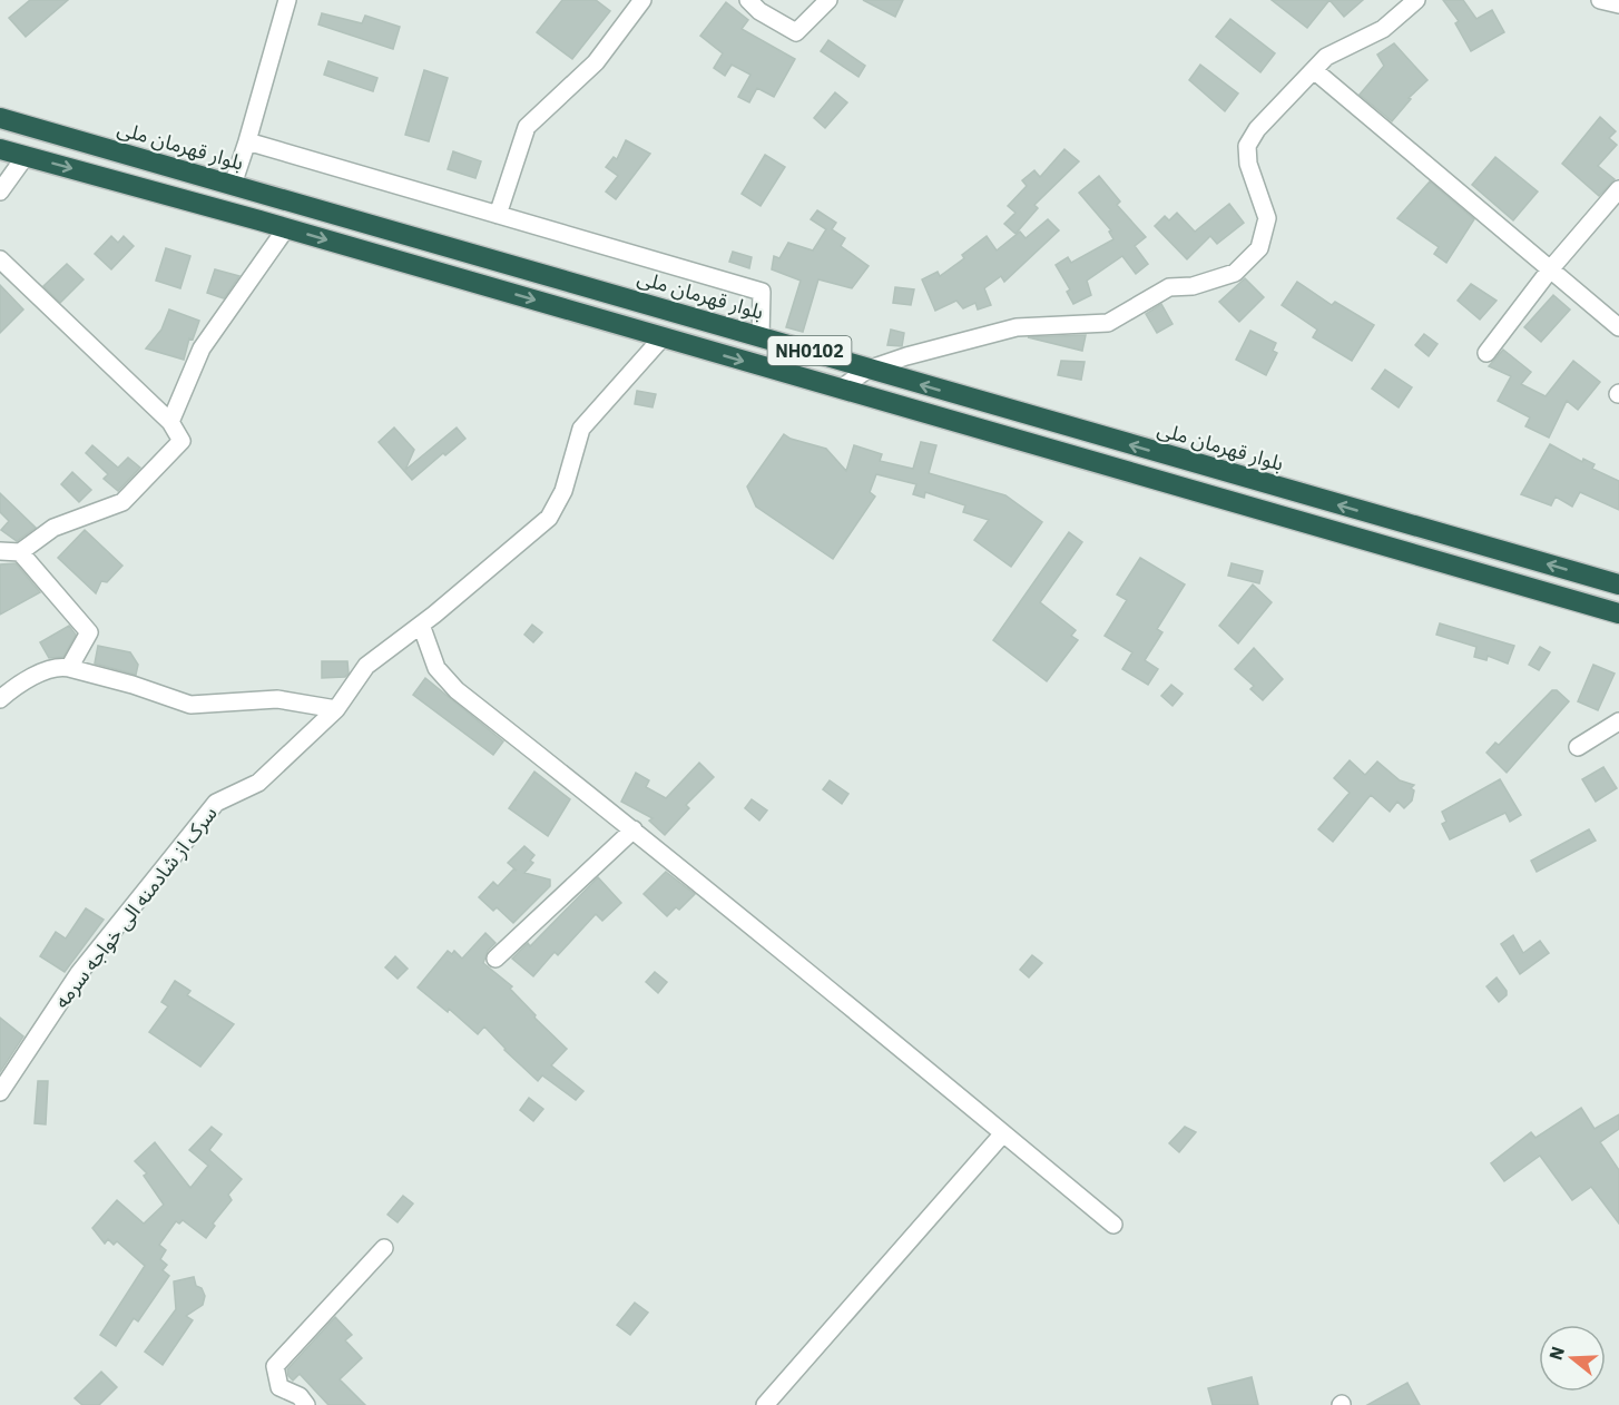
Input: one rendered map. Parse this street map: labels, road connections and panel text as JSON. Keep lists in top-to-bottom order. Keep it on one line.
{"streets":{"highway":["بلوار قهرمان ملی","NH0102"],"street":["سرک از شادمنه الی خواجه سرمه"]},"crossings":[["NH0102","سرک از شادمنه الی خواجه سرمه"]],"north":"left"}
